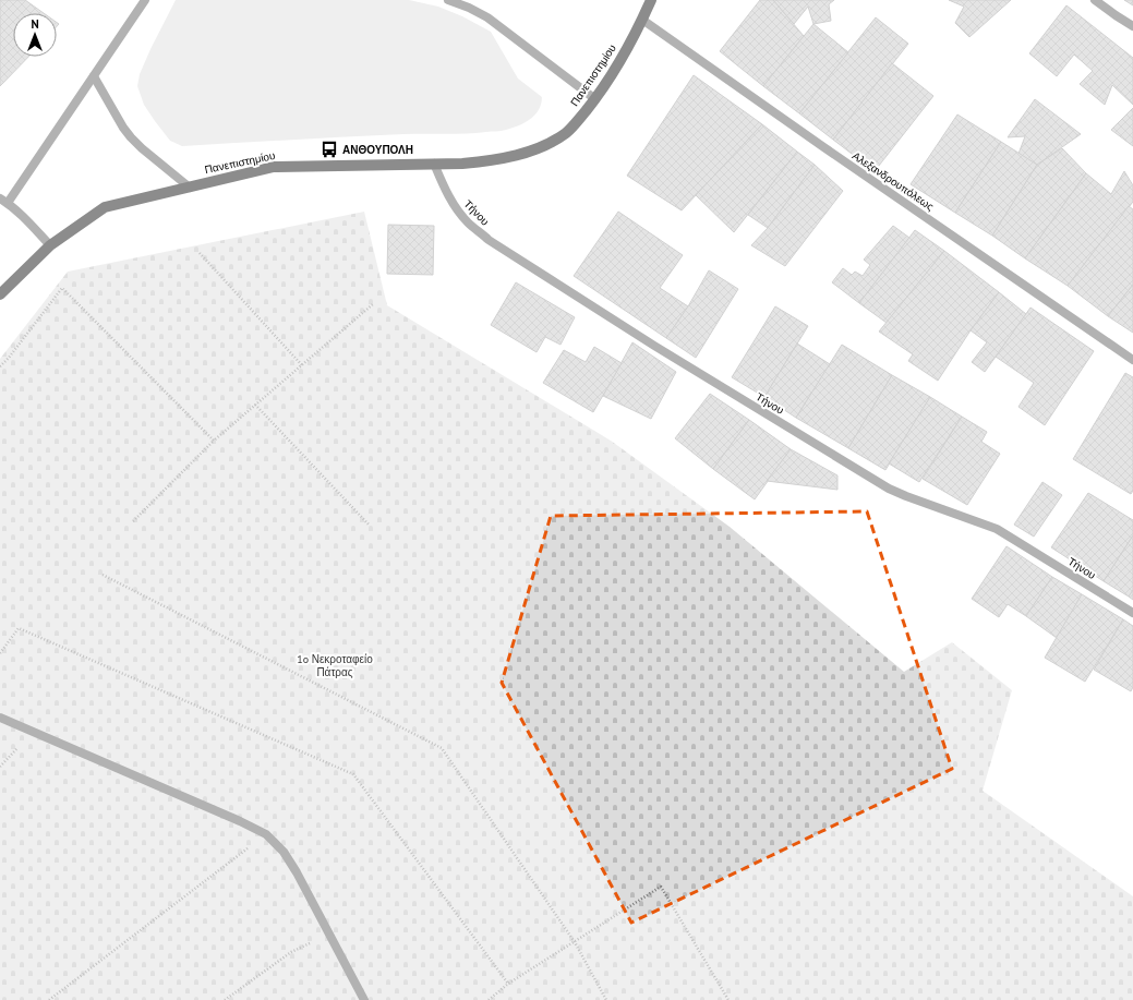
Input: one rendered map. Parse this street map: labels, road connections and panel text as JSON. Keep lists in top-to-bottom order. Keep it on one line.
{"streets":{"main road":["Πανεπιστημίου"],"street":["Αλεξανδρουπόλεως","Τήνου"]},"crossings":[["Πανεπιστημίου","Αλεξανδρουπόλεως"],["Πανεπιστημίου","Τήνου"]],"parks":["1o Νεκροταφείο Πάτρας"],"places":{"bus stop":["ΑΝΘΟΥΠΟΛΗ"]},"north":"top"}
